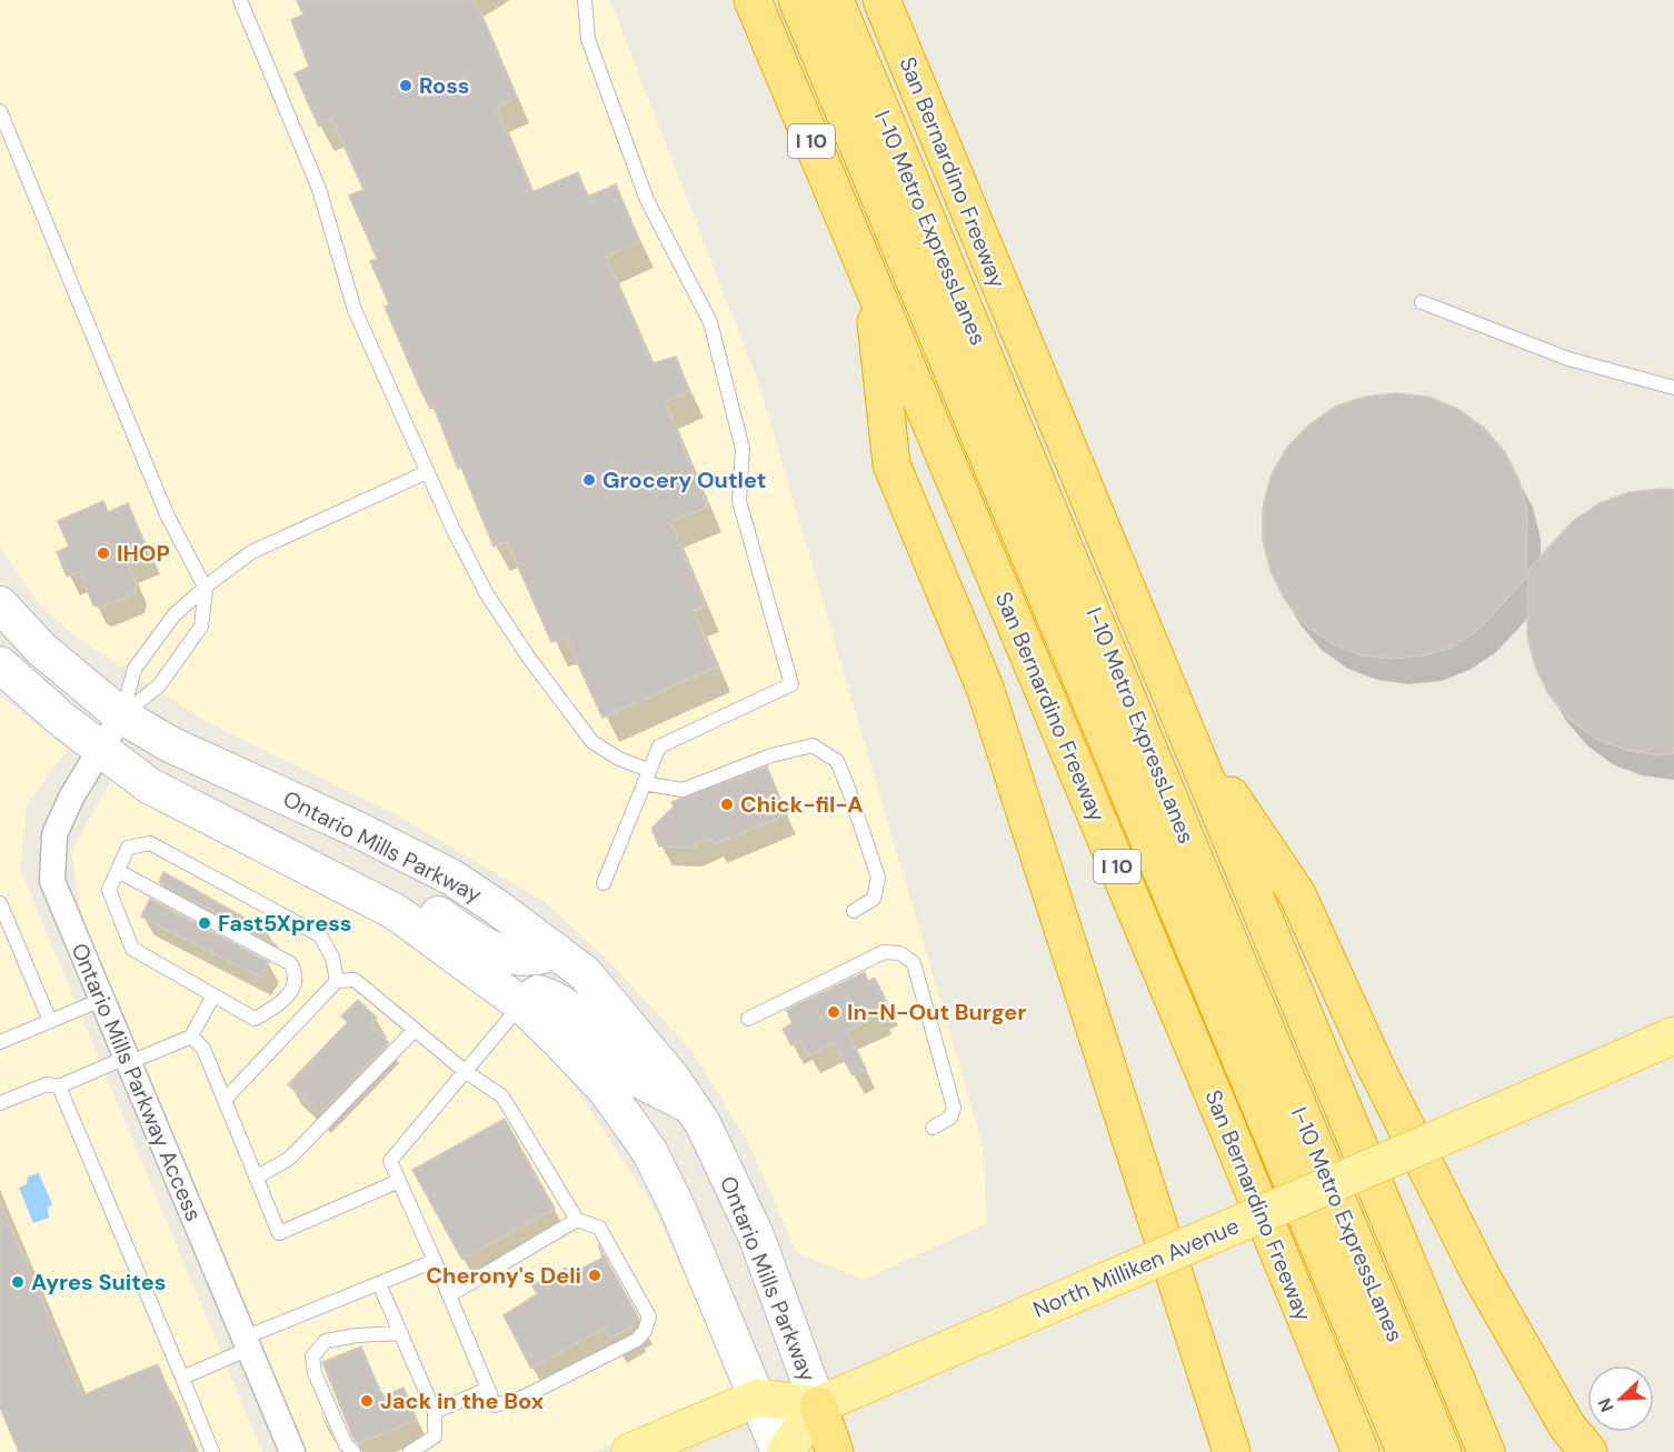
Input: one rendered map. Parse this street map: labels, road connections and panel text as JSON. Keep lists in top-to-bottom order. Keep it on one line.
{"streets":{"highway":["I 10","San Bernardino Freeway","I-10 Metro ExpressLanes"],"main road":["Ontario Mills Parkway","North Milliken Avenue"],"street":["Ontario Mills Parkway Access"]},"crossings":[["Ontario Mills Parkway","Ontario Mills Parkway Access"],["Ontario Mills Parkway","North Milliken Avenue"]],"places":["Ross","Grocery Outlet","IHOP","Chick-fil-A","Fast5Xpress","In-N-Out Burger","Cherony's Deli","Ayres Suites","Jack in the Box"],"north":"bottom left"}
